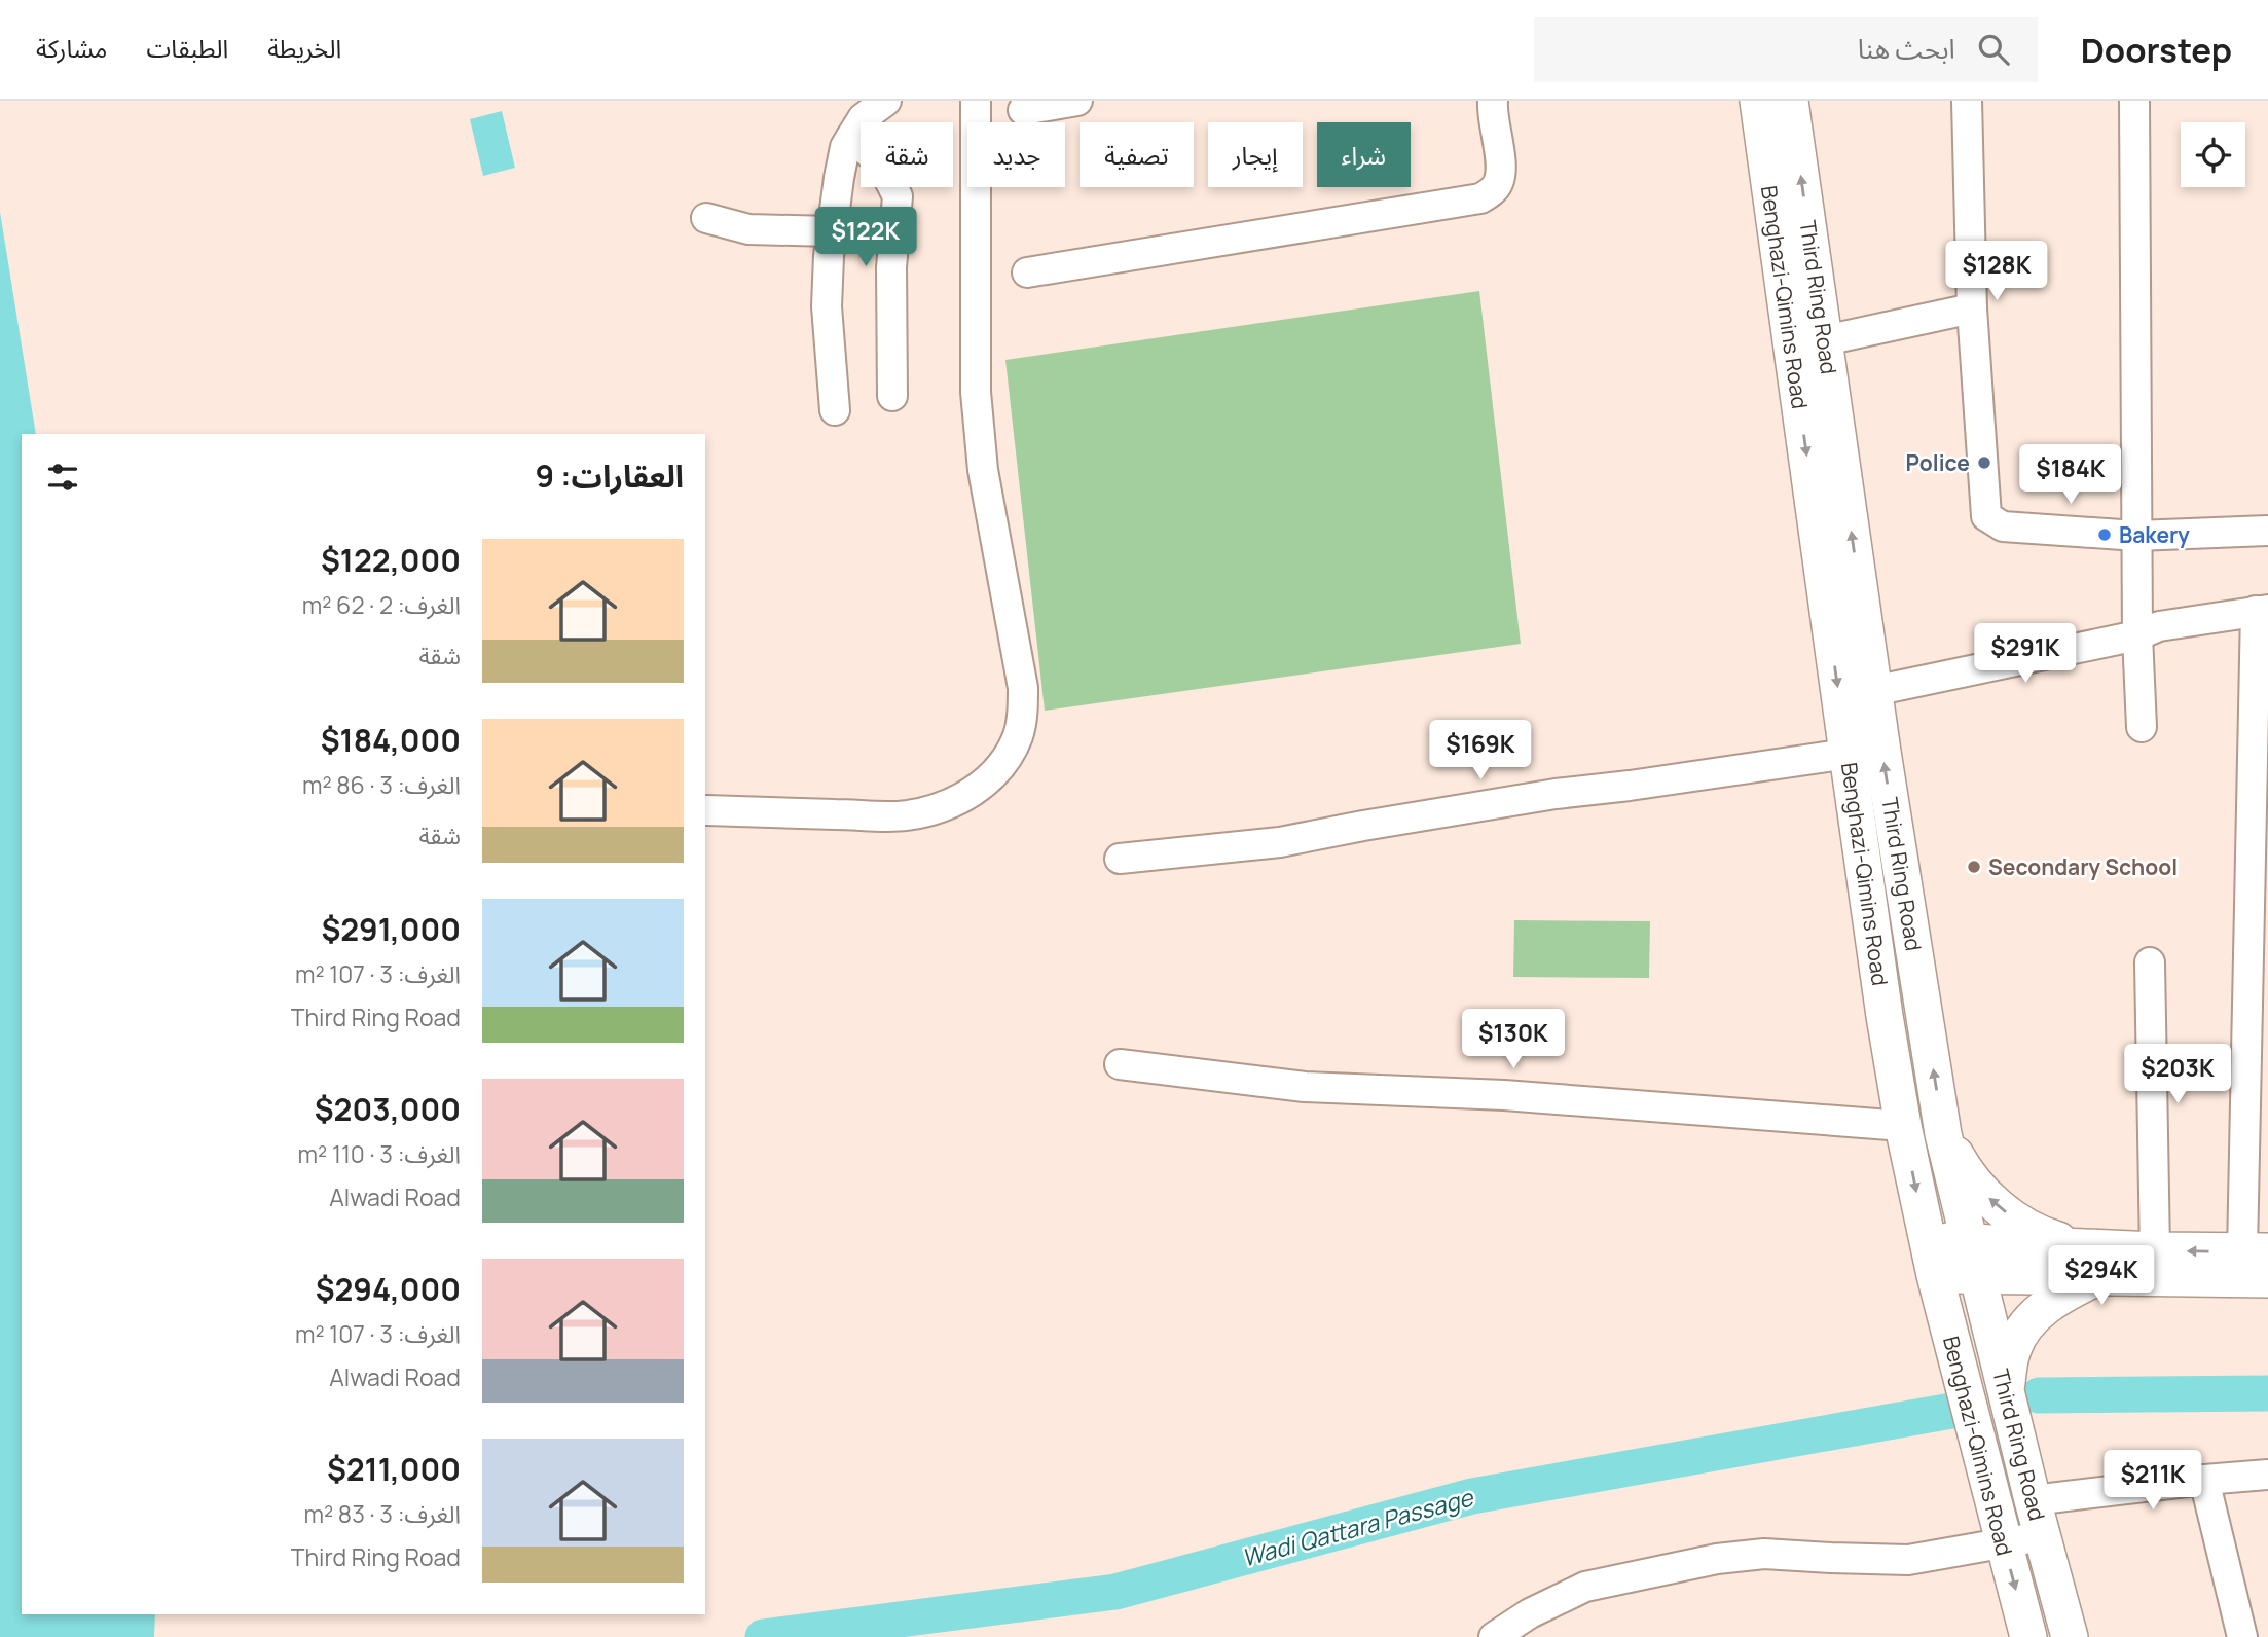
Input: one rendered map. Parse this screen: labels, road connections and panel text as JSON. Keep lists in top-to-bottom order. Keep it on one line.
{"streets":{"main road":["Benghazi-Qimins Road","Third Ring Road"]},"one_way":["Benghazi-Qimins Road","Third Ring Road"],"water":["Wadi Qattara Passage"],"places":["Police","Bakery","Secondary School"],"page":{"header":"Doorstep","search":"ابحث هنا","nav":["الخريطة","الطبقات","مشاركة"],"chip":["شراء","إيجار","تصفية","جديد","شقة"],"price":["$122K","$128K","$184K","$291K","$169K","$130K","$203K","$294K","$211K"],"heading":"العقارات: 9","list":[{"name":"$122,000","note":"الغرف: 2 · 62 m² · شقة"},{"name":"$184,000","note":"الغرف: 3 · 86 m² · شقة"},{"name":"$291,000","note":"الغرف: 3 · 107 m² · Third Ring Road"},{"name":"$203,000","note":"الغرف: 3 · 110 m² · Alwadi Road"},{"name":"$294,000","note":"الغرف: 3 · 107 m² · Alwadi Road"},{"name":"$211,000","note":"الغرف: 3 · 83 m² · Third Ring Road"}]}}
